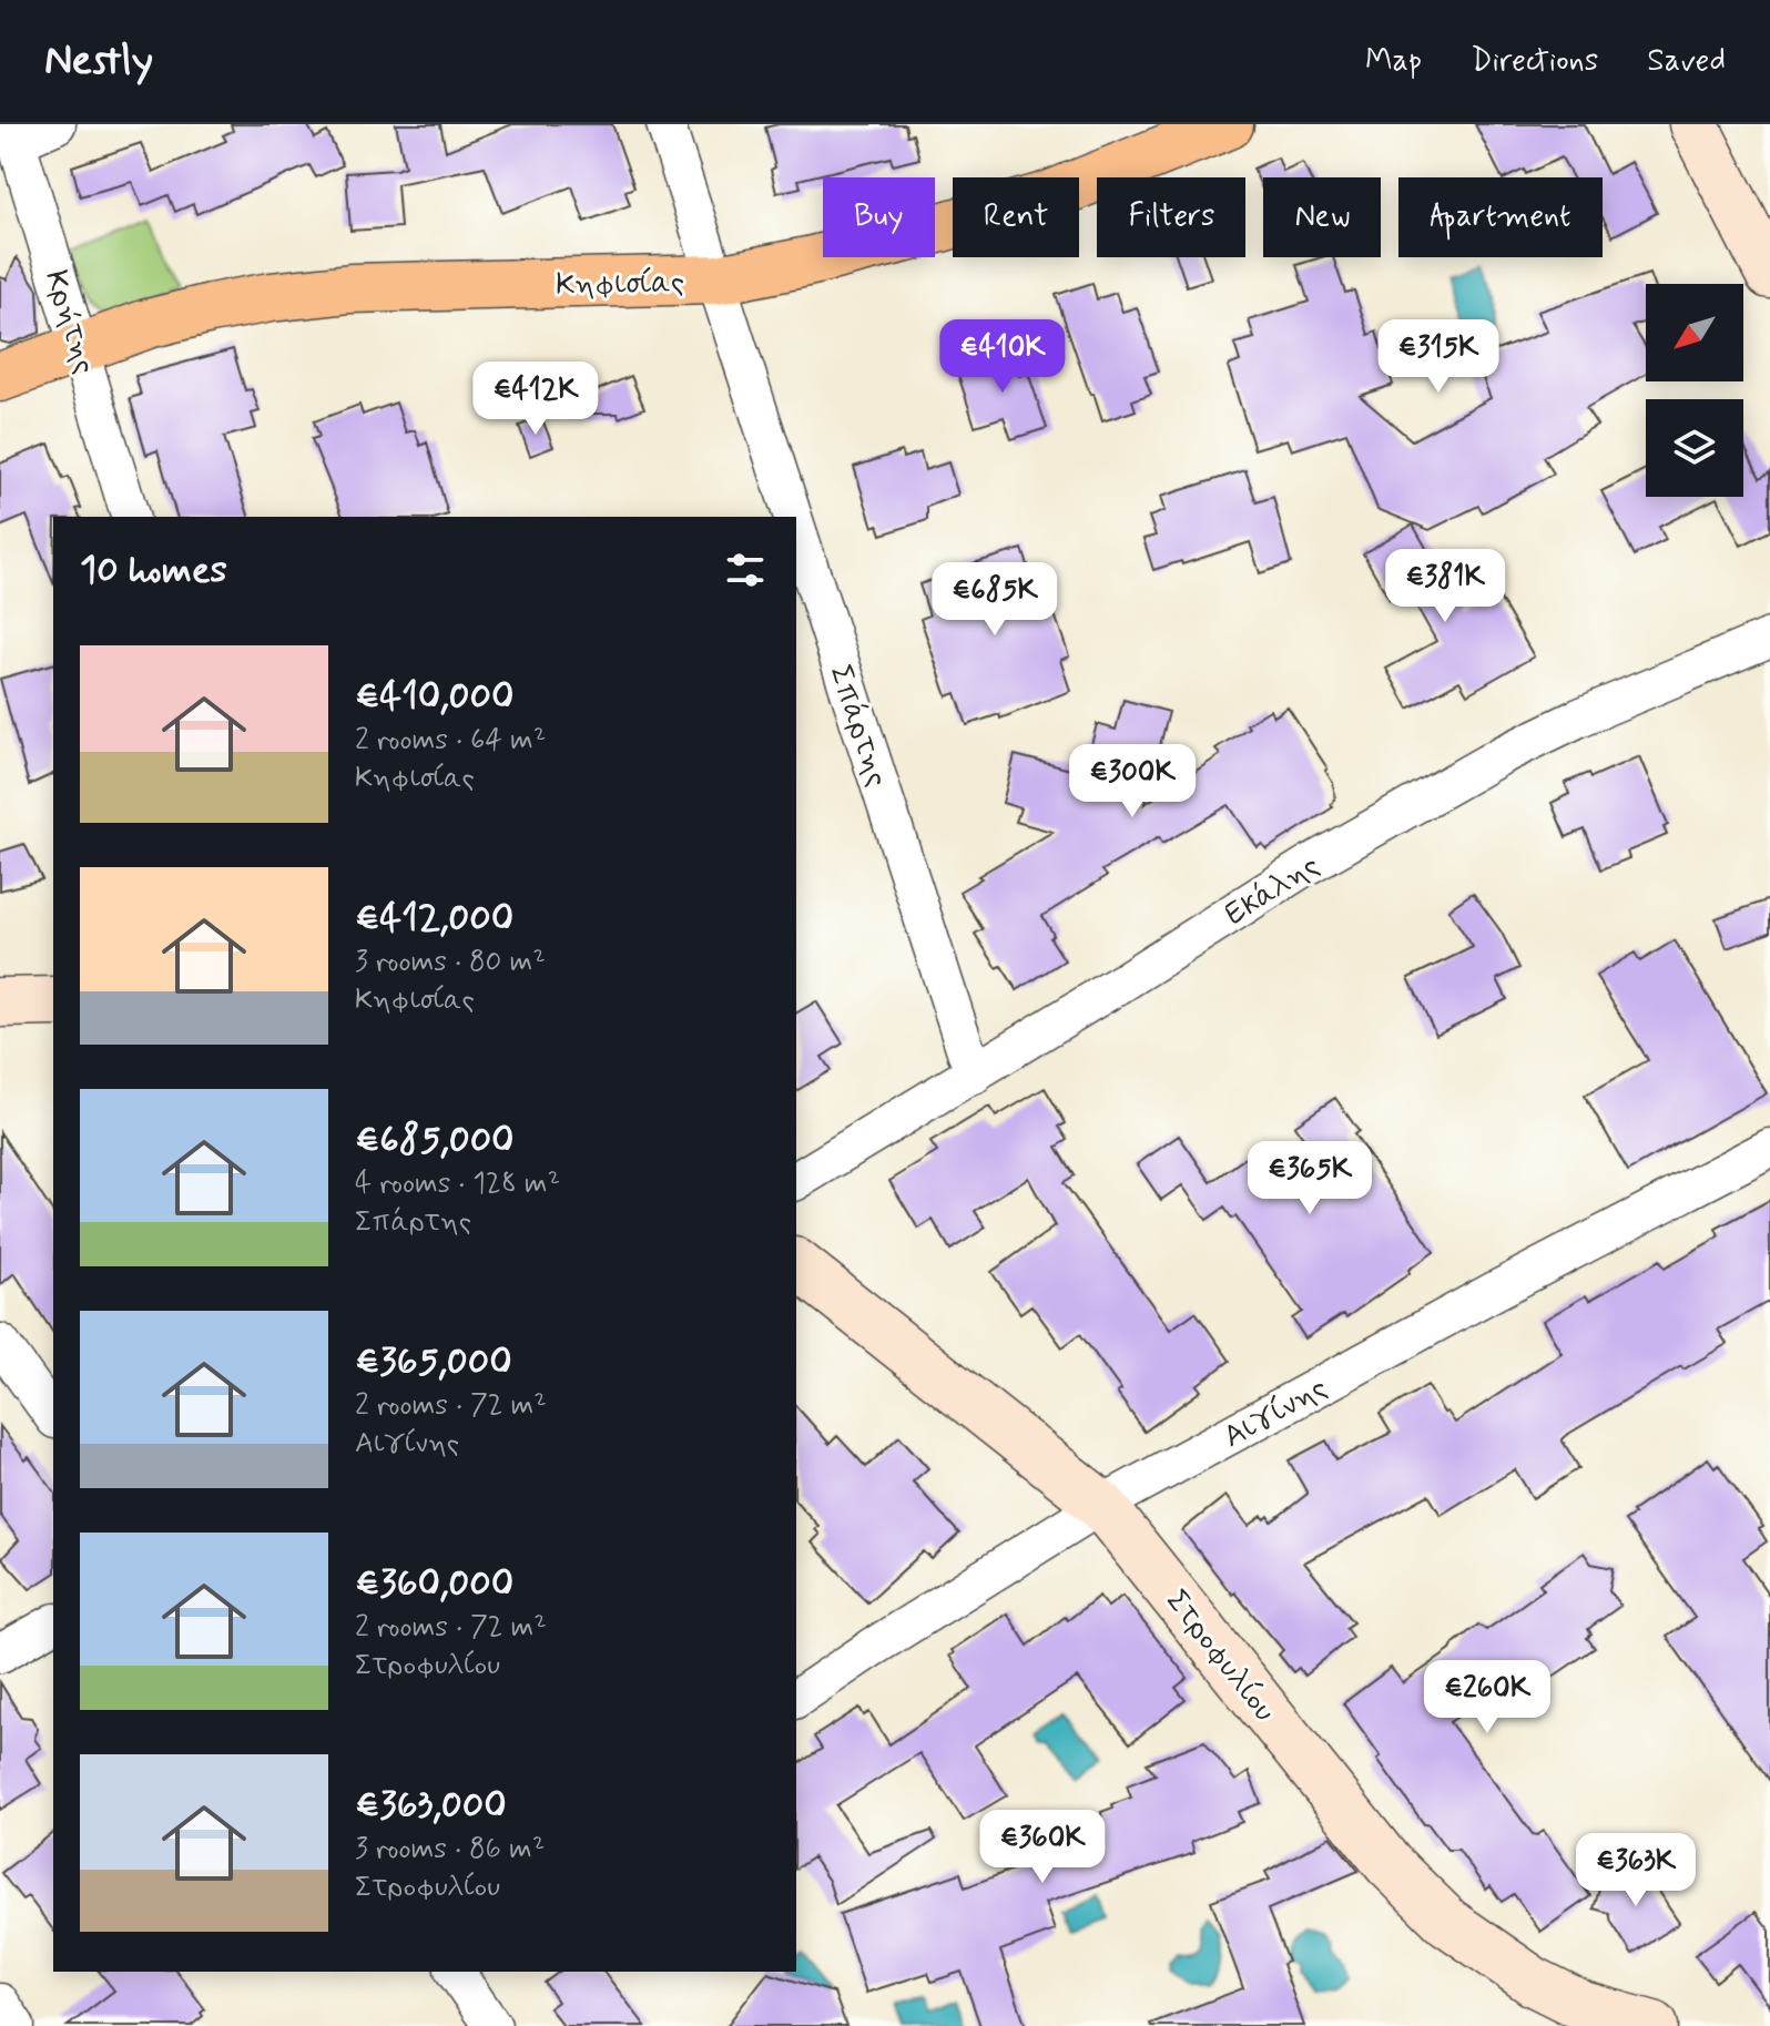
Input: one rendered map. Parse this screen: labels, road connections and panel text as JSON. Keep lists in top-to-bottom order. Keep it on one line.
{"streets":{"main road":["Κηφισίας"],"street":["Κρήτης","Σπάρτης","Εκάλης","Αιγίνης","Στροφυλίου"]},"crossings":[["Κηφισίας","Κρήτης"],["Κηφισίας","Σπάρτης"],["Σπάρτης","Εκάλης"],["Αιγίνης","Στροφυλίου"]],"north":"bottom left","page":{"header":"Nestly","nav":["Map","Directions","Saved"],"chip":["Buy","Rent","Filters","New","Apartment"],"price":["€410K","€315K","€412K","€381K","€685K","€300K","€365K","€260K","€360K","€363K"],"heading":"10 homes","list":[{"name":"€410,000","note":"2 rooms · 64 m² · Κηφισίας"},{"name":"€412,000","note":"3 rooms · 80 m² · Κηφισίας"},{"name":"€685,000","note":"4 rooms · 128 m² · Σπάρτης"},{"name":"€365,000","note":"2 rooms · 72 m² · Αιγίνης"},{"name":"€360,000","note":"2 rooms · 72 m² · Στροφυλίου"},{"name":"€363,000","note":"3 rooms · 86 m² · Στροφυλίου"}]}}
